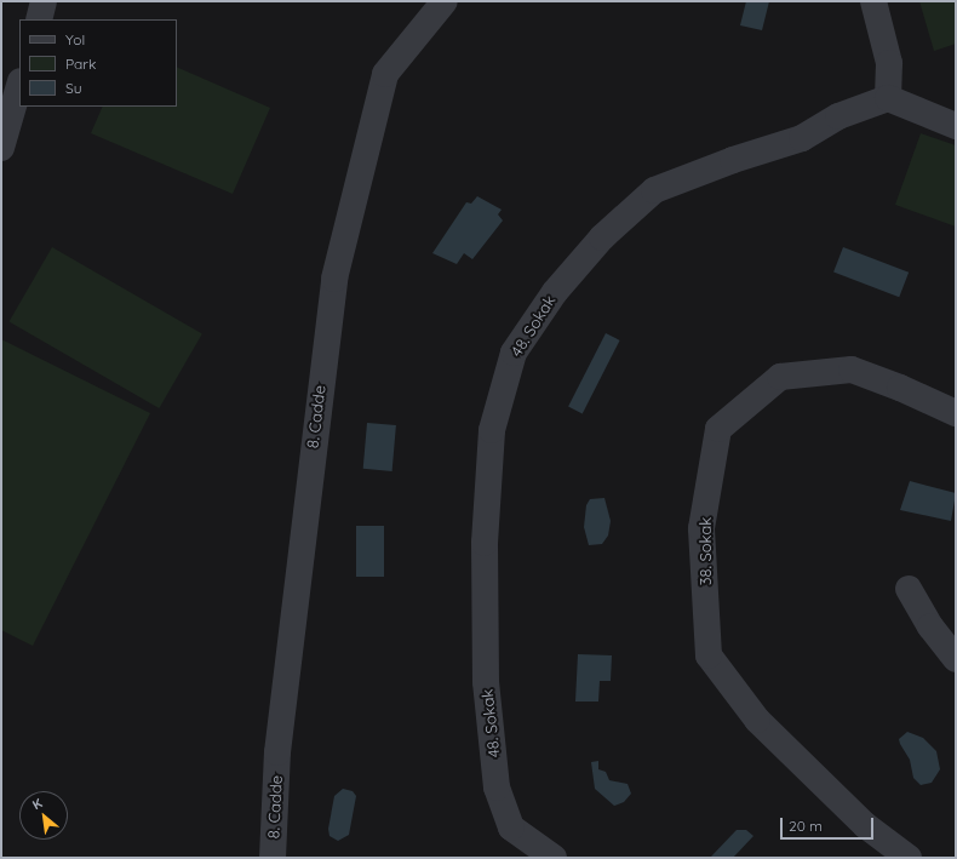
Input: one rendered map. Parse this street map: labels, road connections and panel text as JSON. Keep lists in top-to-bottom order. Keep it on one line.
{"streets":{"street":["48. Sokak","8. Cadde","38. Sokak"]},"legend":["Yol","Park","Su"],"scale_bar":"20 m","north":"top left"}
